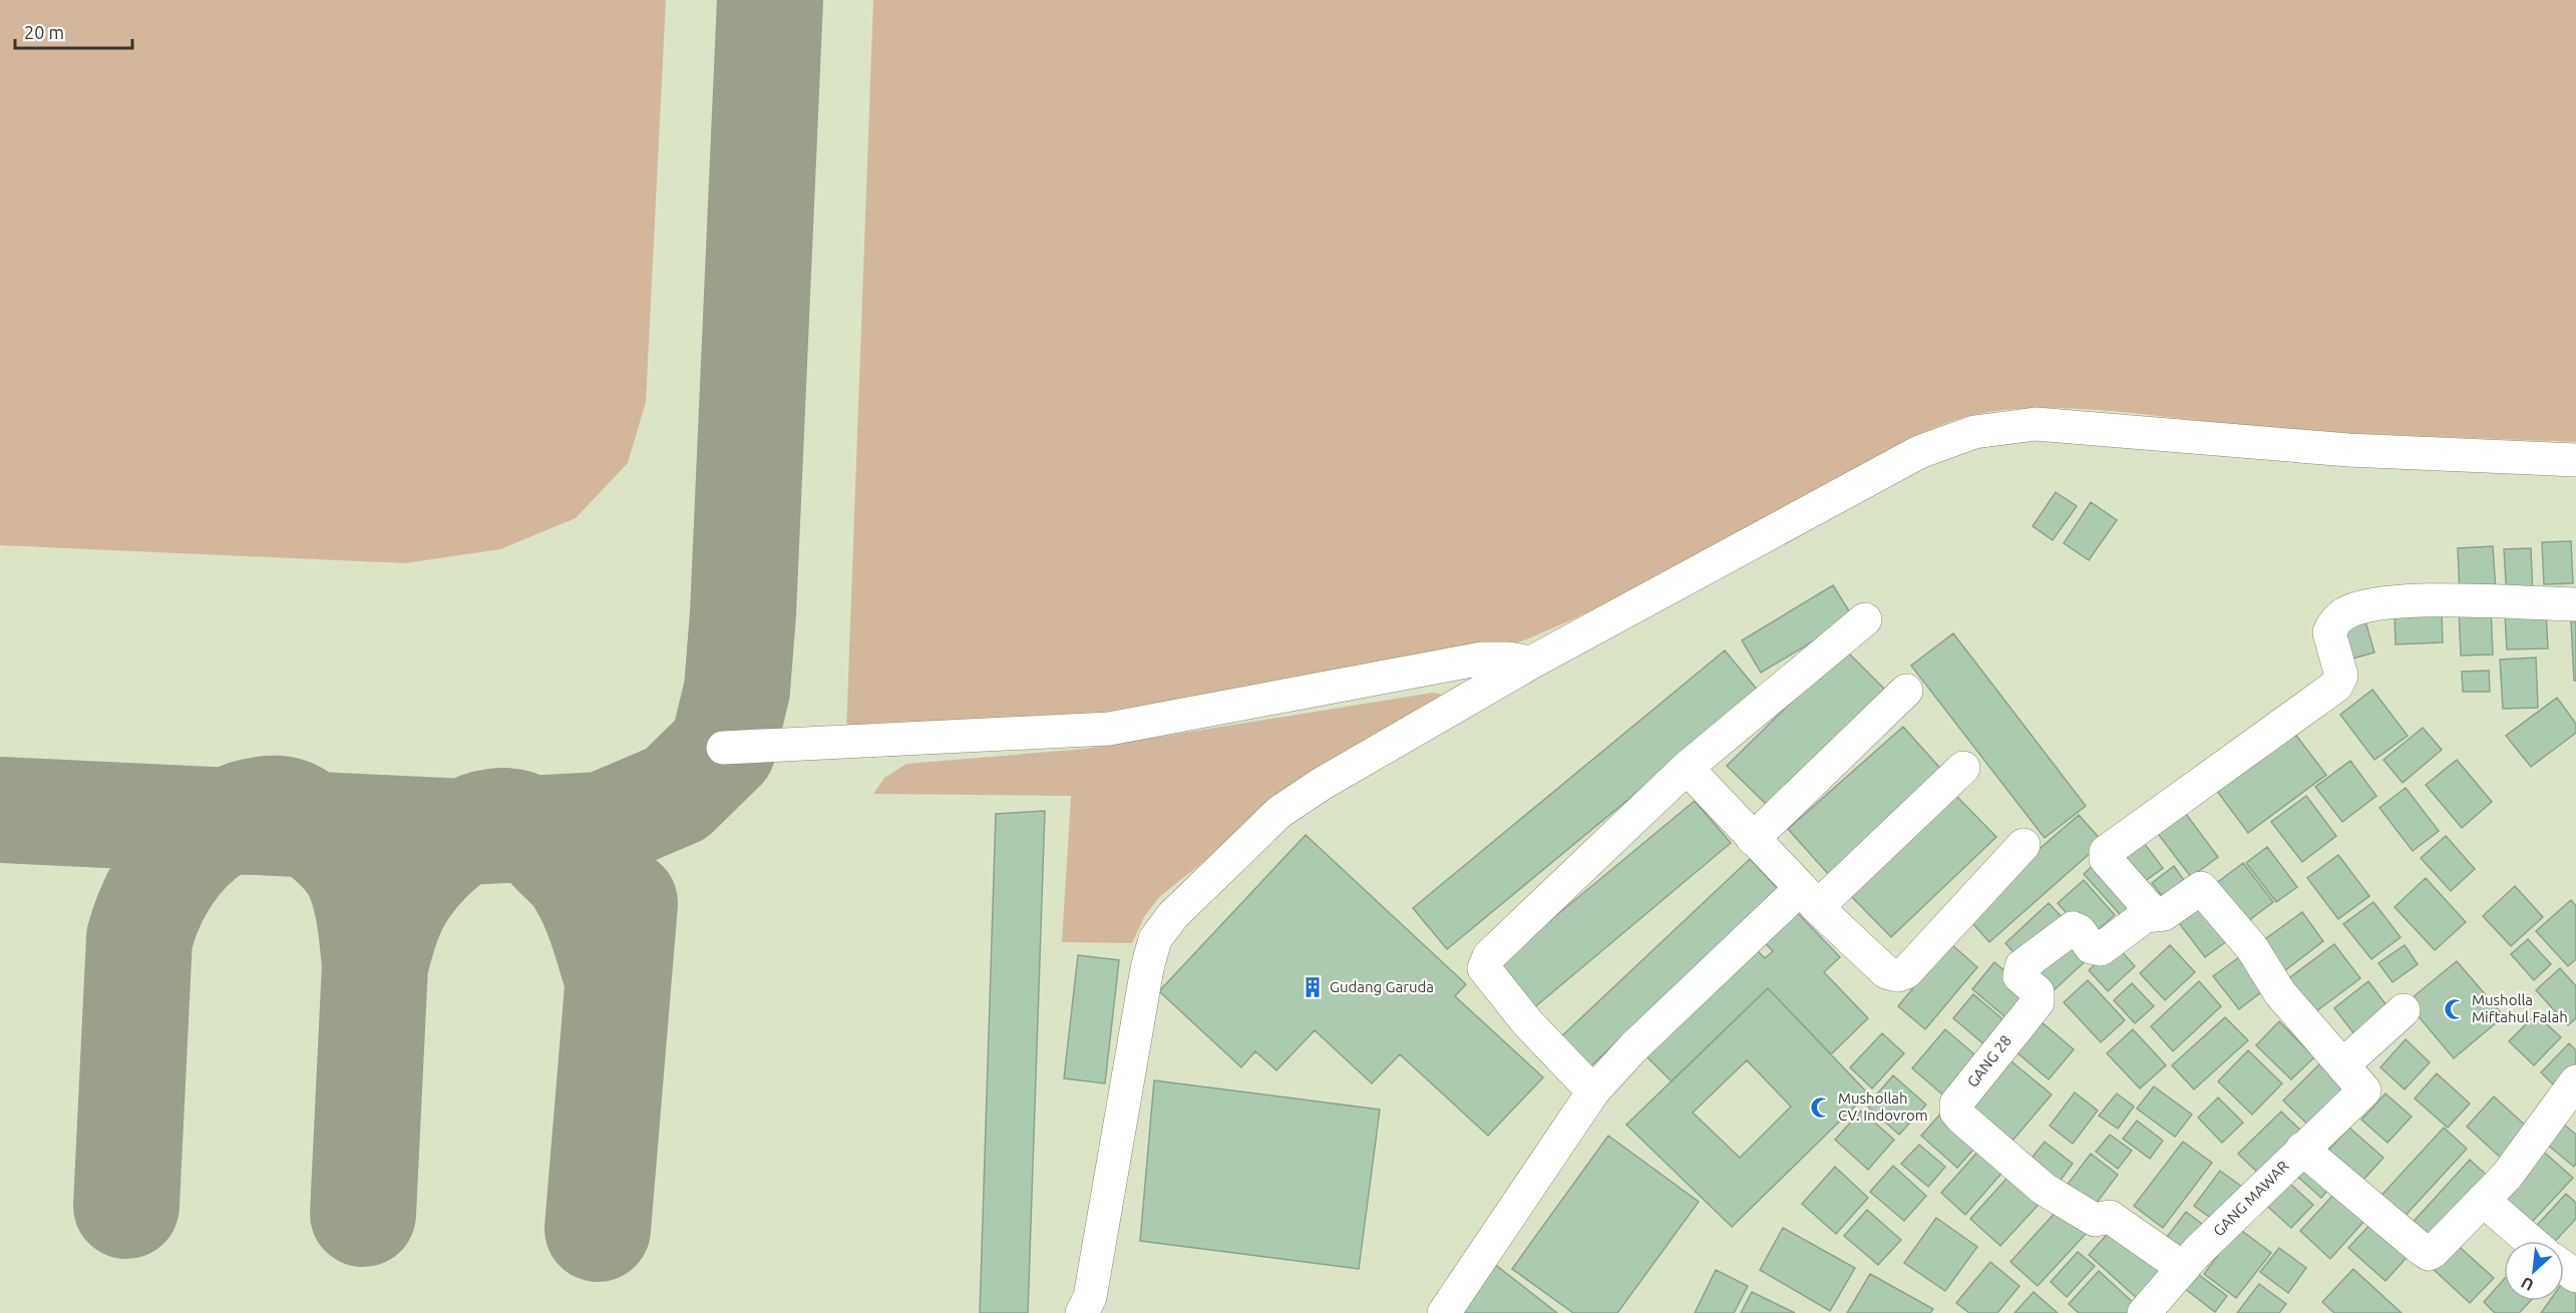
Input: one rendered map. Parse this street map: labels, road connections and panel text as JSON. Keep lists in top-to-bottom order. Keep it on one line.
{"streets":{"street":["GANG 28","GANG MAWAR"]},"crossings":[["GANG 28","GANG MAWAR"]],"places":{"building":["Gudang Garuda"],"mosque":["Musholla Miftahul Falah","Mushollah CV. Indovrom"]},"scale_bar":"20 m","north":"bottom left"}
